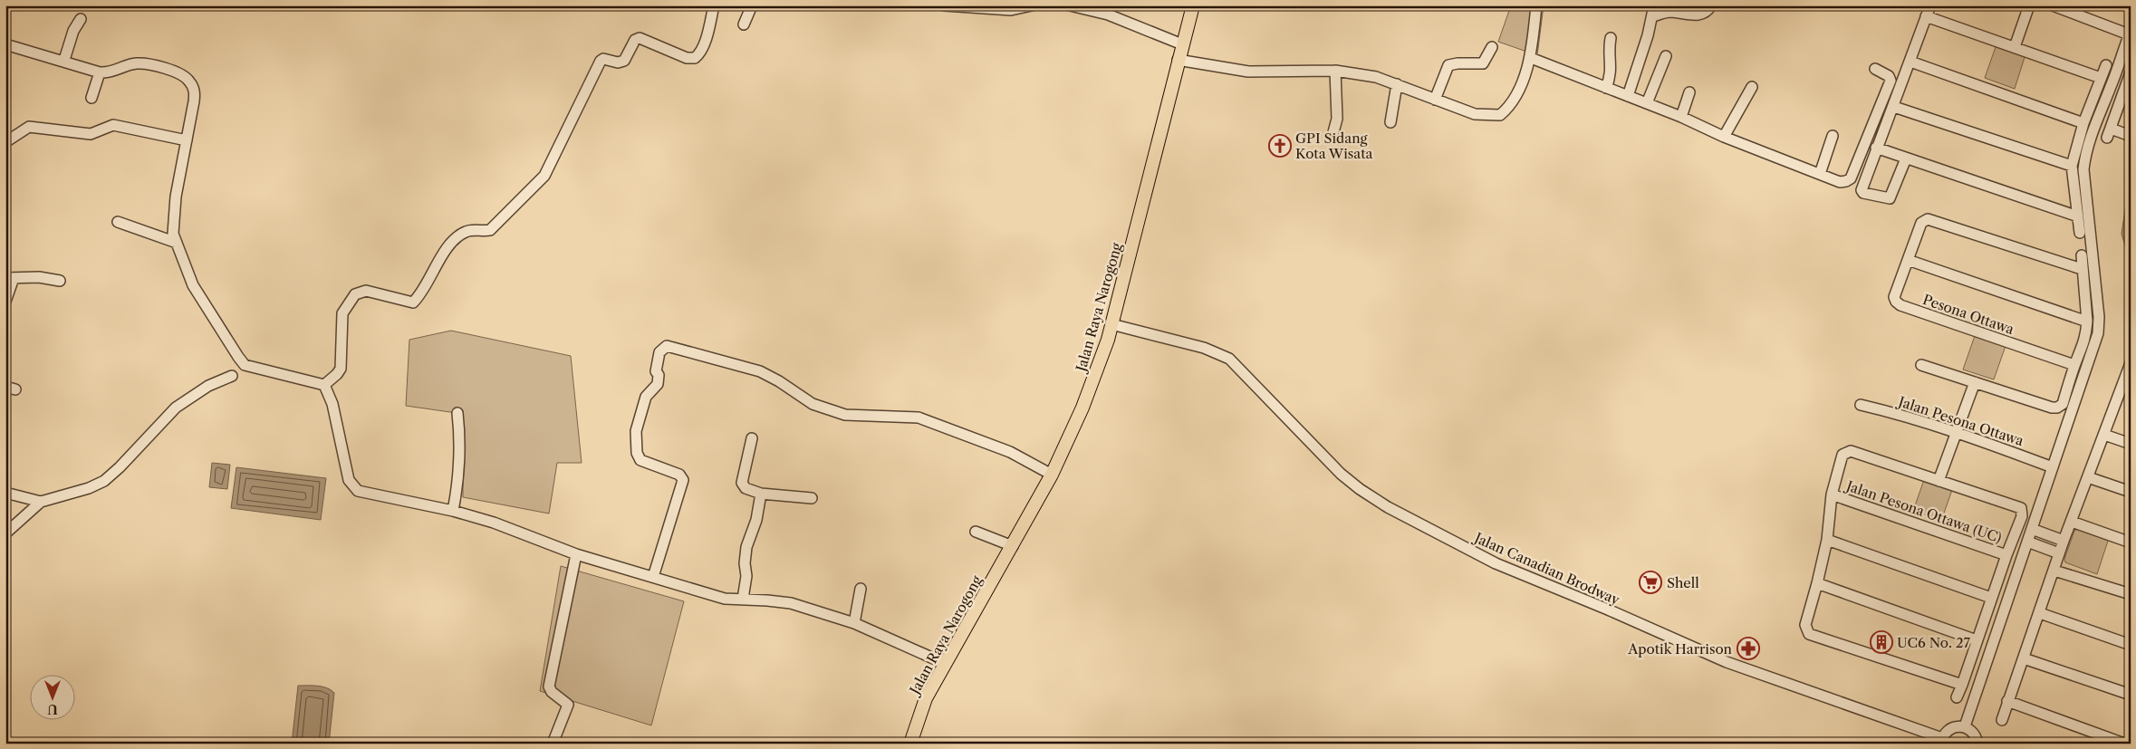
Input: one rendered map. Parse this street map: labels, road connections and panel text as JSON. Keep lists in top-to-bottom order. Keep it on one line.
{"streets":{"main road":["Jalan Raya Narogong"],"street":["Pesona Ottawa","Jalan Pesona Ottawa","Jalan Pesona Ottawa (UC)","Jalan Canadian Brodway"]},"crossings":[["Jalan Raya Narogong","Jalan Canadian Brodway"]],"places":{"church":["GPI Sidang Kota Wisata"],"supermarket":["Shell"],"building":["UC6 No. 27"],"pharmacy":["Apotik Harrison"]},"north":"bottom"}
